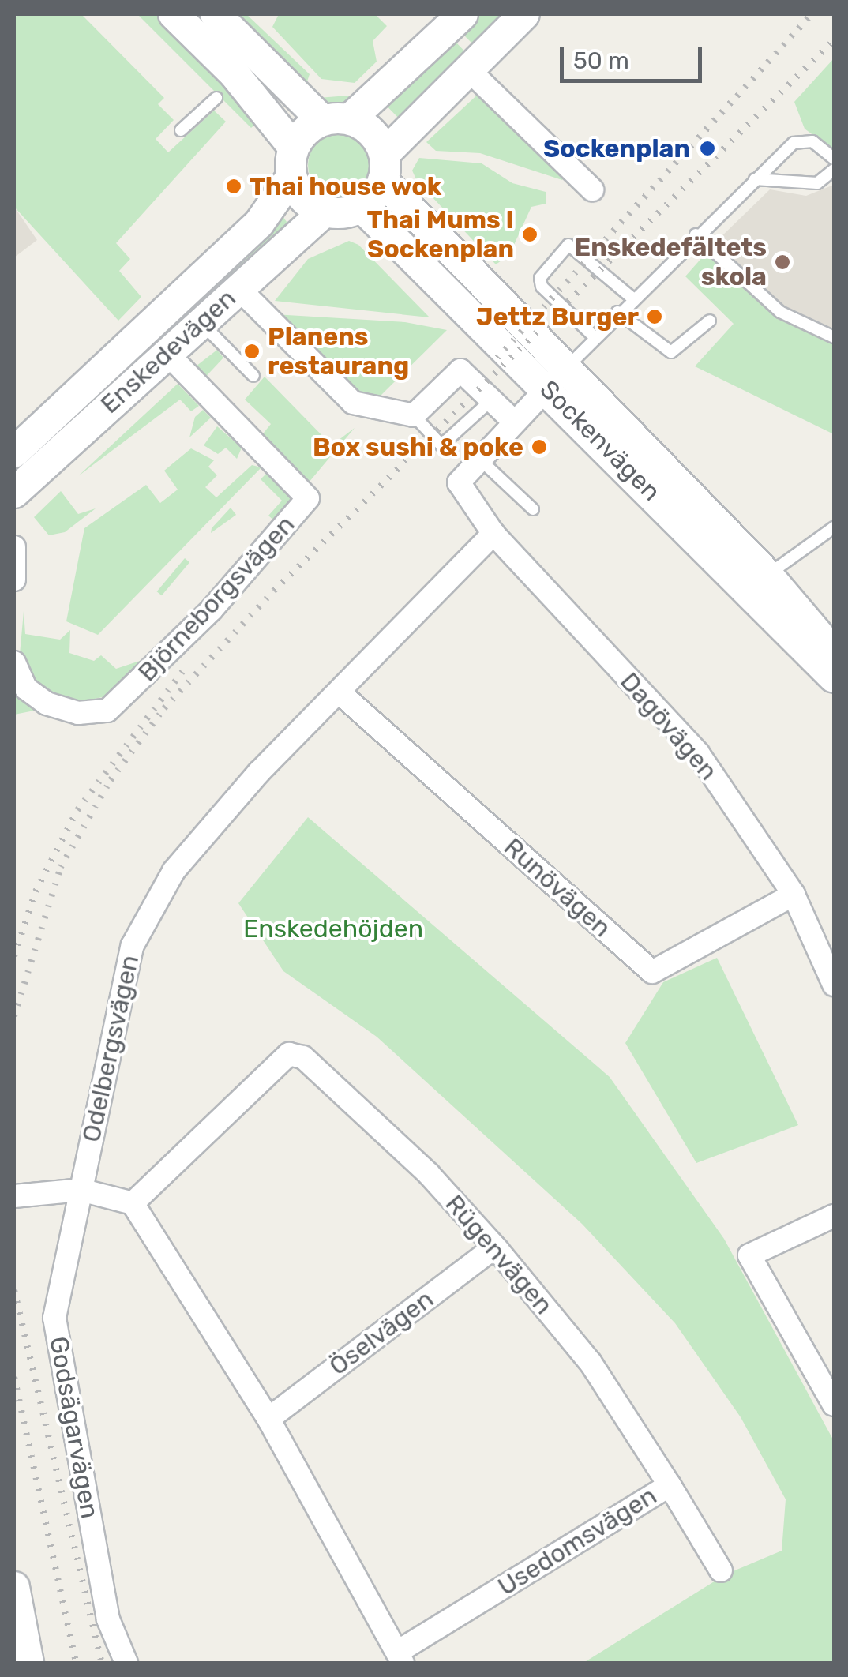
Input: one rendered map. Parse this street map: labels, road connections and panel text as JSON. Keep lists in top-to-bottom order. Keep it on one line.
{"streets":{"street":["Enskedevägen","Sockenvägen","Björneborgsvägen","Dagövägen","Runövägen","Odelbergsvägen","Rügenvägen","Öselvägen","Godsägarvägen","Usedomsvägen"]},"crossings":[["Enskedevägen","Sockenvägen"],["Enskedevägen","Björneborgsvägen"],["Dagövägen","Runövägen"],["Dagövägen","Odelbergsvägen"],["Runövägen","Odelbergsvägen"],["Odelbergsvägen","Godsägarvägen"],["Rügenvägen","Öselvägen"],["Rügenvägen","Usedomsvägen"]],"parks":["Enskedehöjden"],"places":["Sockenplan","Thai house wok","Thai Mums I Sockenplan","Enskedefältets skola","Jettz Burger","Planens restaurang","Box sushi & poke"],"scale_bar":"50 m"}
